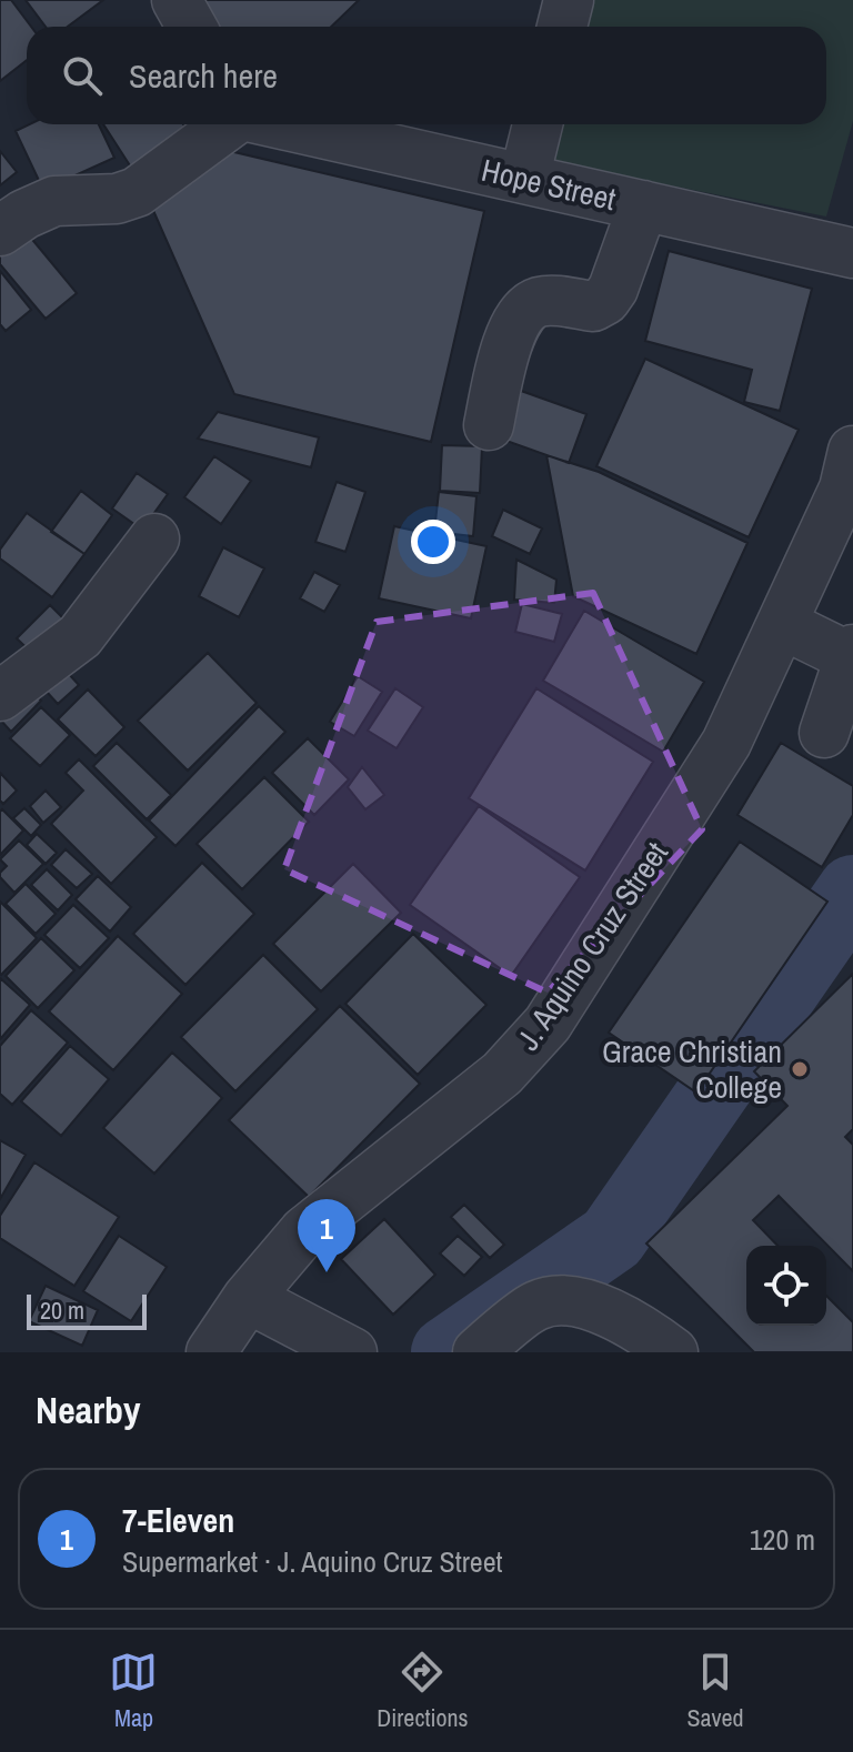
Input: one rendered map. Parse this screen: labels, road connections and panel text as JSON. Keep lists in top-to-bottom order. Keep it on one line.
{"streets":{"street":["Hope Street","J. Aquino Cruz Street"]},"places":["Grace Christian College"],"scale_bar":"20 m","page":{"search":"Search here","pins":"1","scale":"20 m","heading":"Nearby","list":[{"mark":"1","name":"7-Eleven","note":"Supermarket · J. Aquino Cruz Street","value":"120 m"}],"nav":["Map","Directions","Saved"]}}
